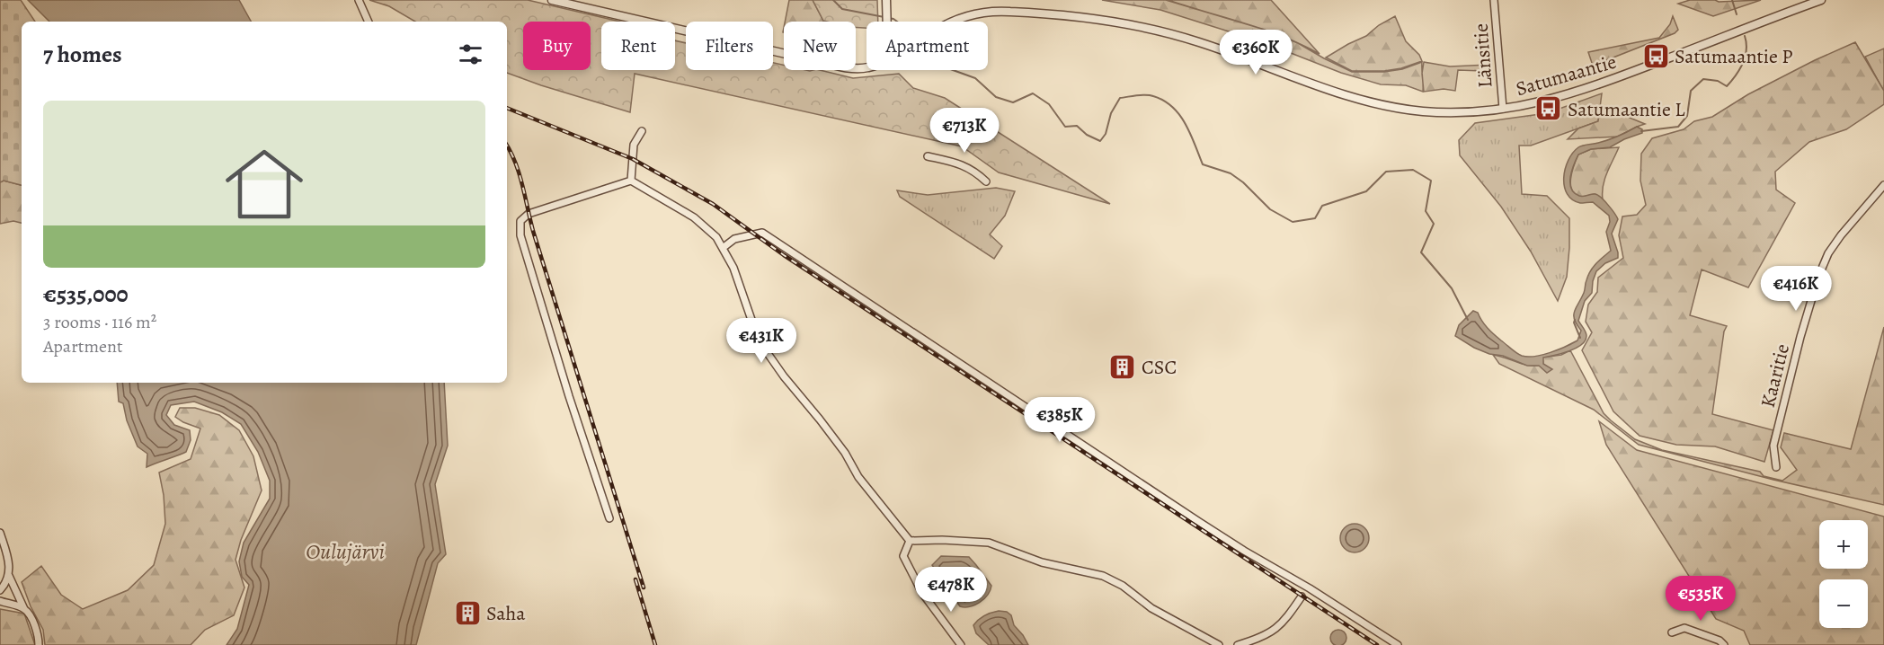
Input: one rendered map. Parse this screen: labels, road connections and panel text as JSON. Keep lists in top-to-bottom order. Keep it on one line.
{"streets":{"street":["Länsitie","Satumaantie","Kaaritie"]},"crossings":[["Länsitie","Satumaantie"]],"water":["Oulujärvi"],"places":{"bus stop":["Satumaantie P","Satumaantie L"],"building":["CSC","Saha"]},"page":{"chip":["Buy","Rent","Filters","New","Apartment"],"heading":"7 homes","price":["€360K","€713K","€416K","€431K","€385K","€478K","€535K"],"list":[{"name":"€535,000","note":"3 rooms · 116 m² · Apartment"}],"map_buttons":["+","−"]}}
